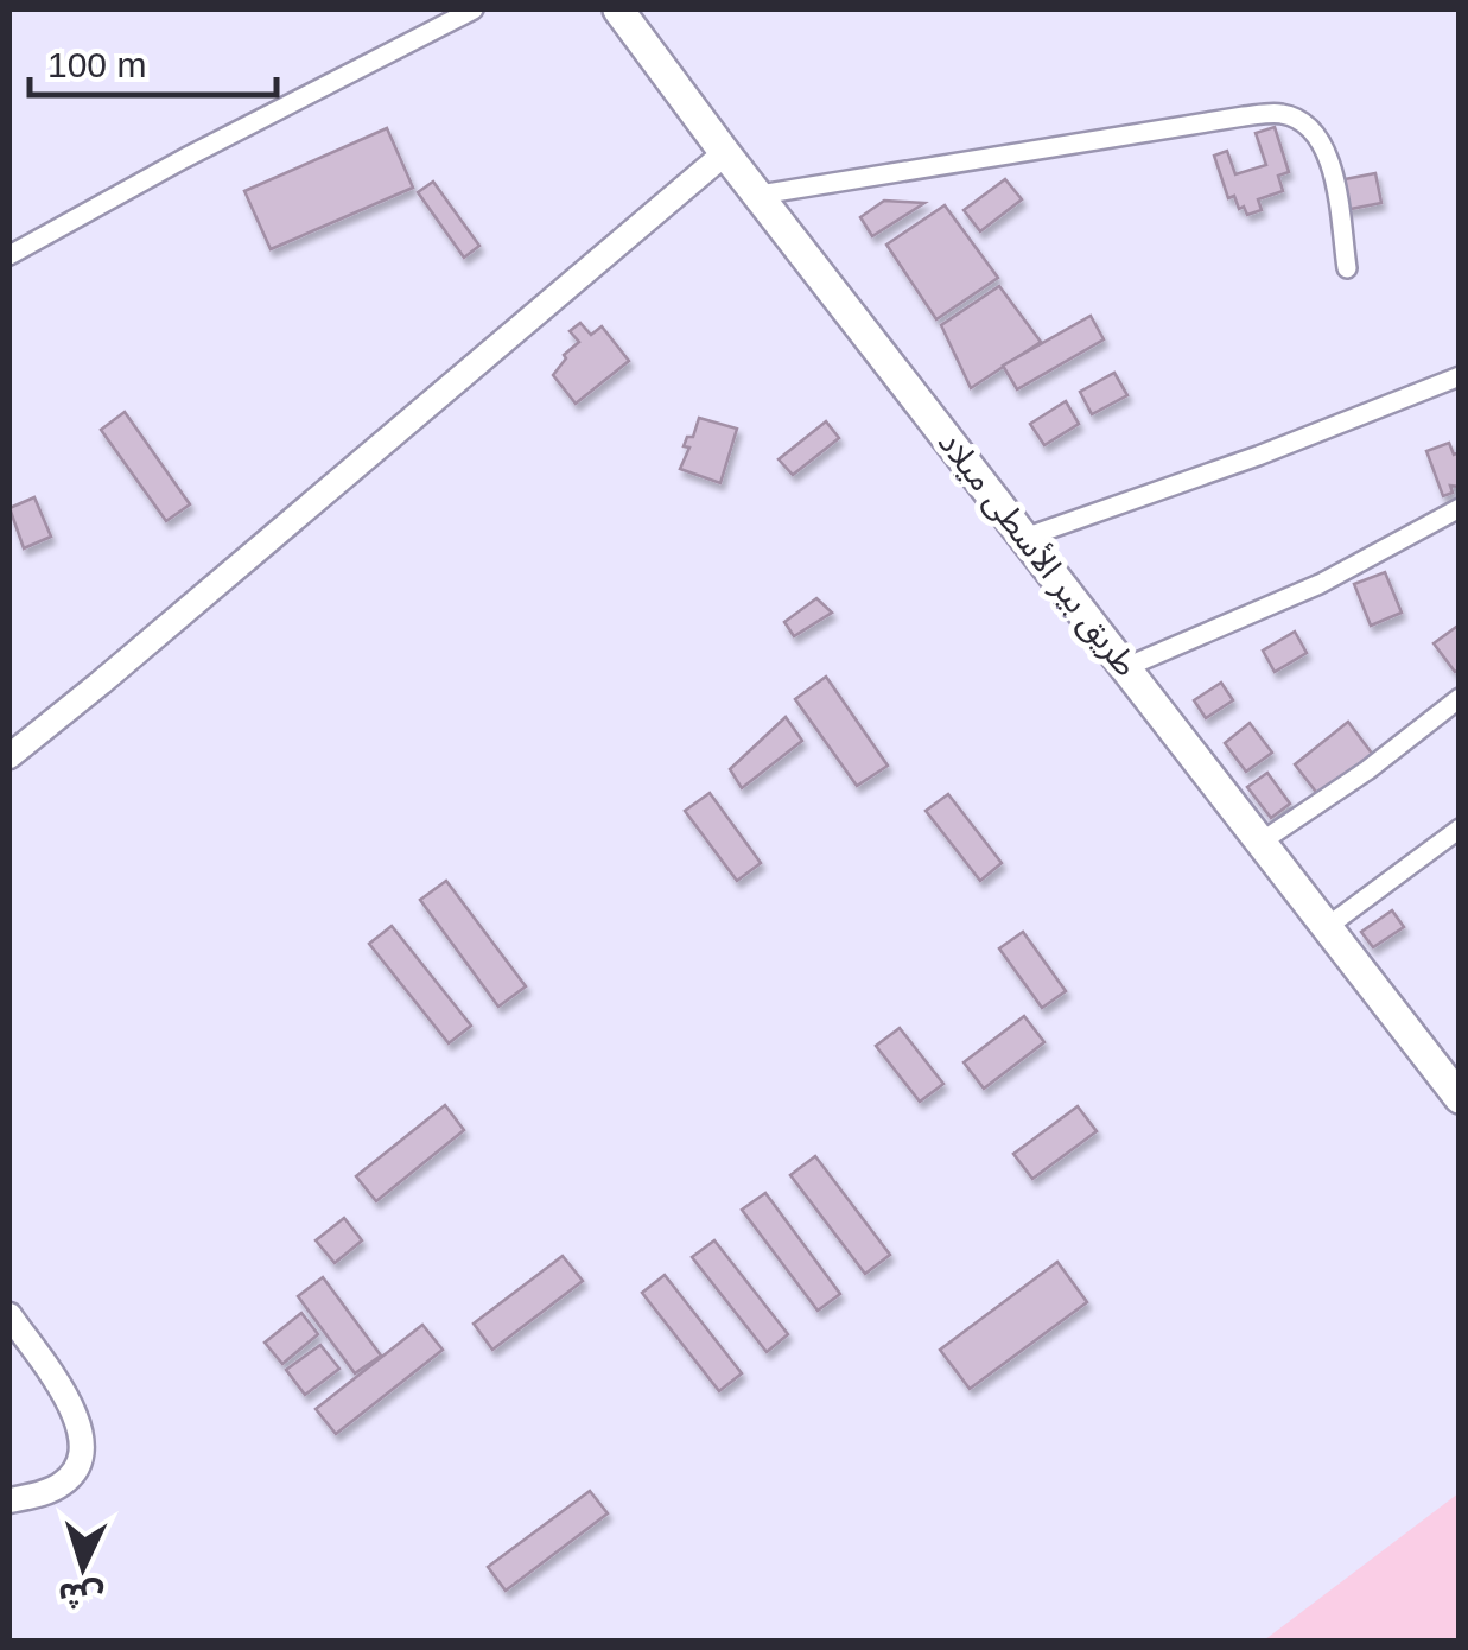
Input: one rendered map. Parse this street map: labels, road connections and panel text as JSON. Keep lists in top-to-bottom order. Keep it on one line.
{"streets":{"main road":["طريق بير الأسطى ميلاد"]},"scale_bar":"100 m","north":"bottom"}
